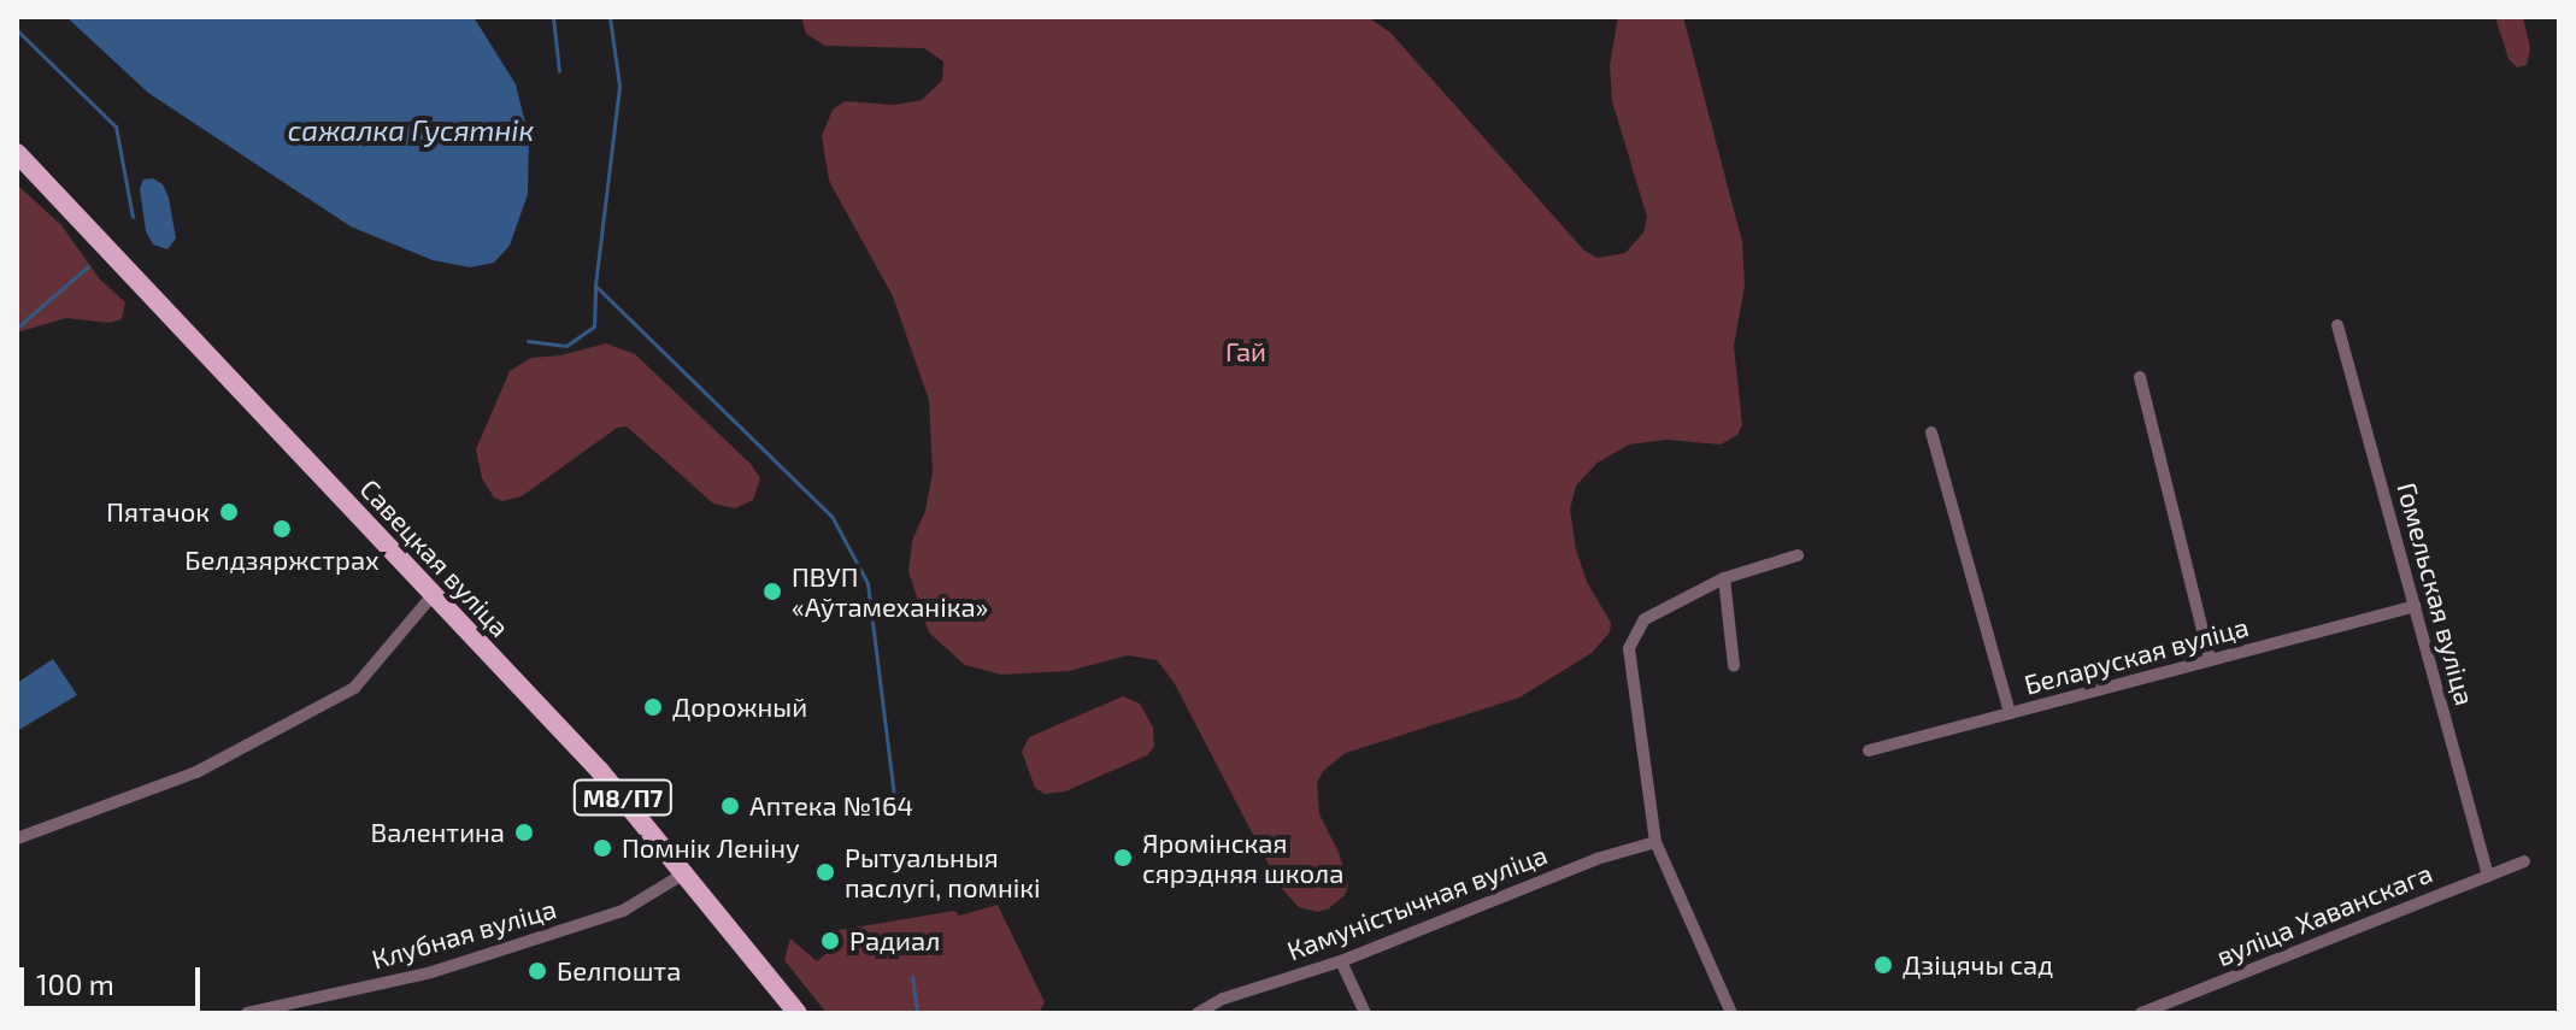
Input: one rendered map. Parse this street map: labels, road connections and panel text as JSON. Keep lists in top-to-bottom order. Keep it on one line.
{"streets":{"main road":["Савецкая вуліца","М8/П7"],"street":["Гомельская вуліца","Беларуская вуліца","Камуністычная вуліца","вуліца Хаванскага","Клубная вуліца"]},"crossings":[["Савецкая вуліца","Клубная вуліца"],["Гомельская вуліца","Беларуская вуліца"],["Гомельская вуліца","вуліца Хаванскага"]],"water":["сажалка Гусятнік"],"parks":["Гай"],"places":["Пятачок","Белдзяржстрах","ПВУП «Аўтамеханіка»","Дорожный","Аптека №164","Валентина","Помнік Леніну","Яромінская сярэдняя школа","Рытуальныя паслугі, помнікі","Радиал","Дзіцячы сад","Белпошта"],"scale_bar":"100 m"}
